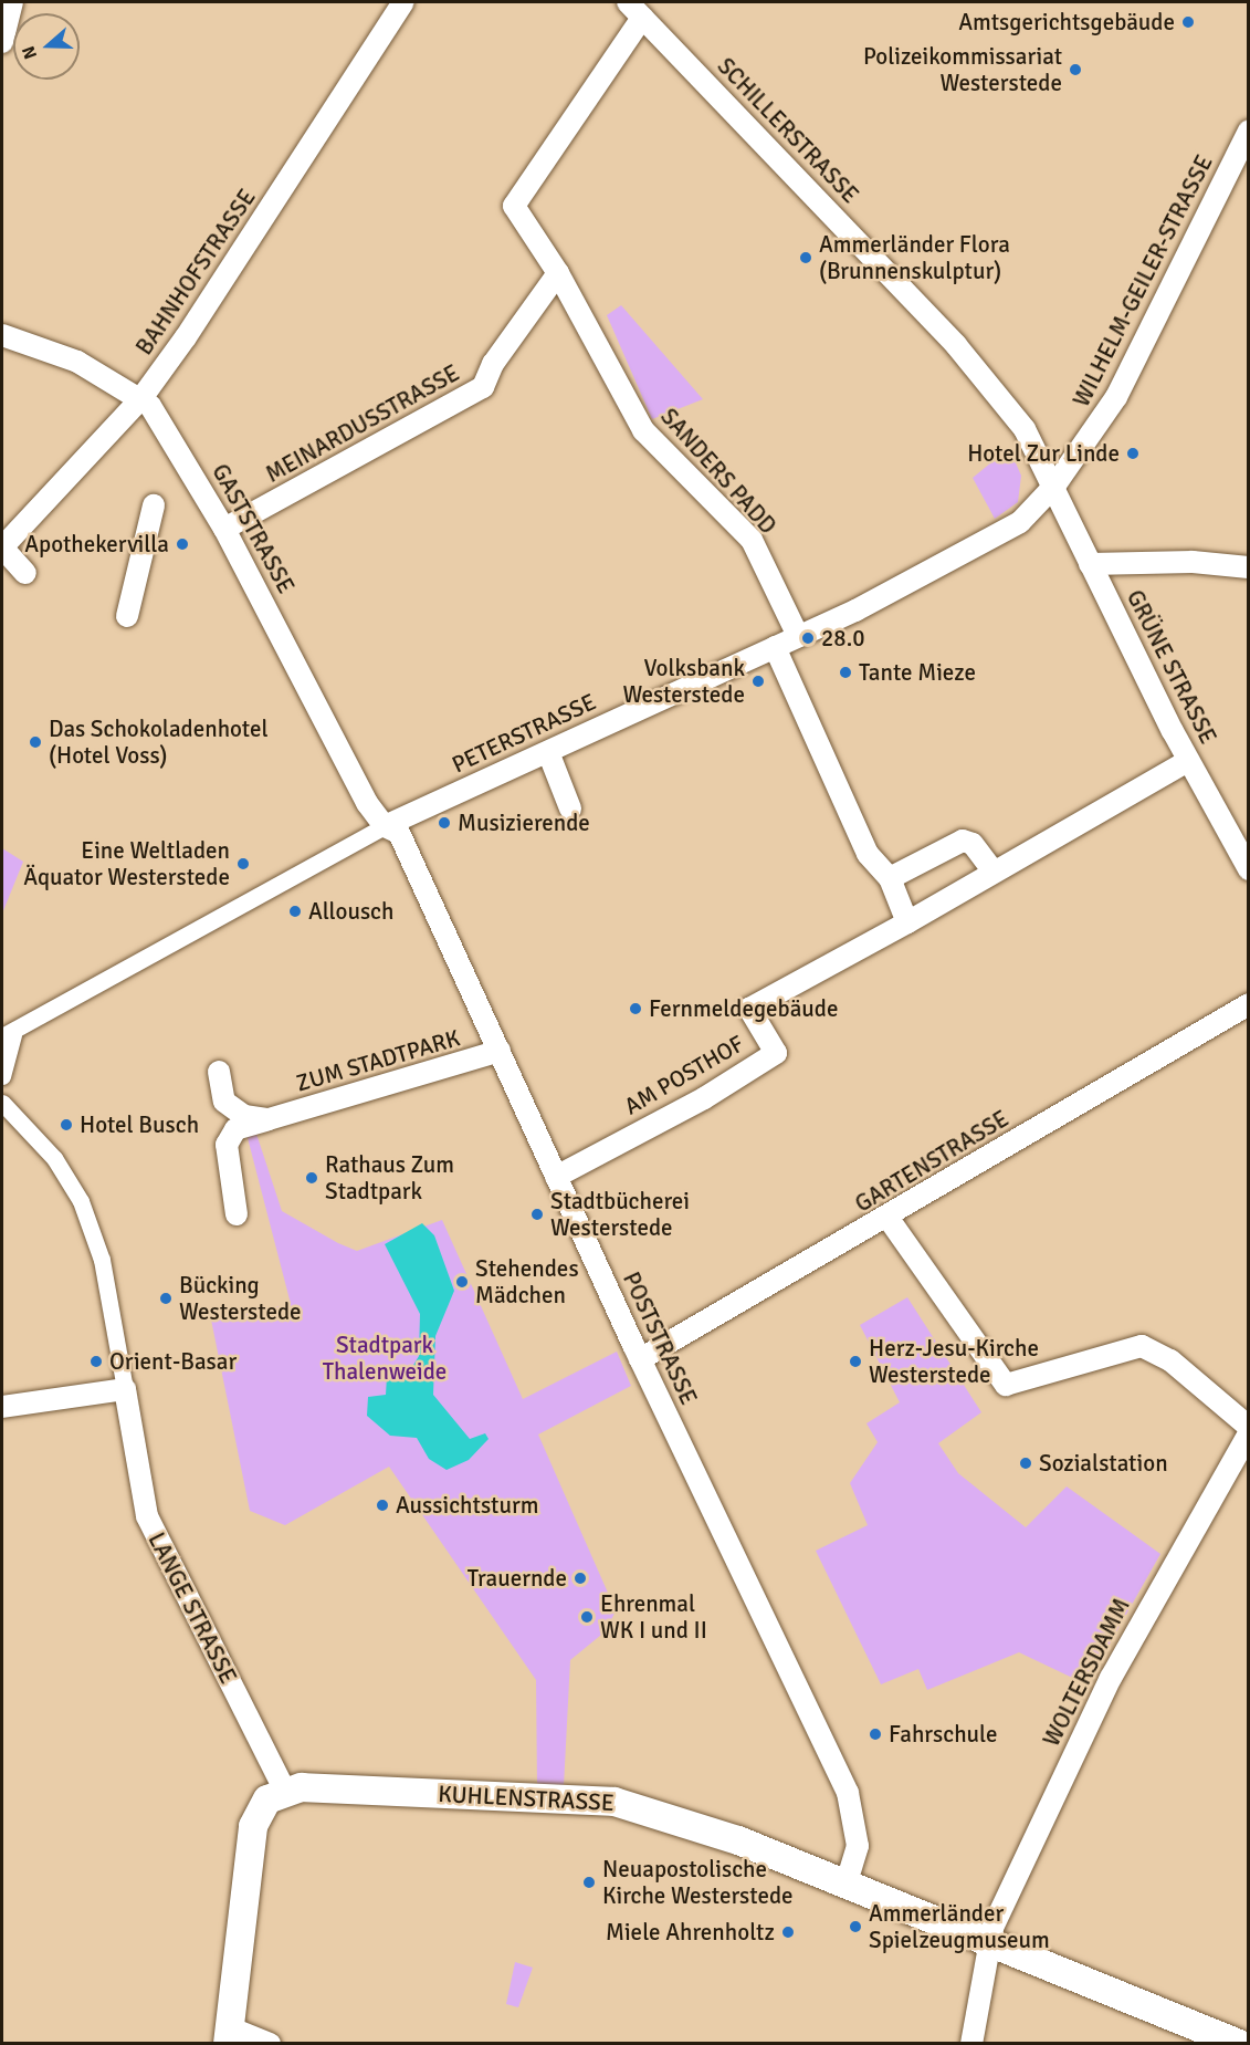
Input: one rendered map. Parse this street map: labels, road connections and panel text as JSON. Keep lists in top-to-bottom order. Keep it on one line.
{"streets":{"street":["SCHILLERSTRASSE","BAHNHOFSTRASSE","WILHELM-GEILER-STRASSE","MEINARDUSSTRASSE","SANDERS PADD","GASTSTRASSE","GRÜNE STRASSE","PETERSTRASSE","ZUM STADTPARK","AM POSTHOF","GARTENSTRASSE","POSTSTRASSE","LANGE STRASSE","WOLTERSDAMM","KUHLENSTRASSE"]},"crossings":[["SCHILLERSTRASSE","WILHELM-GEILER-STRASSE"],["SCHILLERSTRASSE","GRÜNE STRASSE"],["SCHILLERSTRASSE","PETERSTRASSE"],["BAHNHOFSTRASSE","GASTSTRASSE"],["WILHELM-GEILER-STRASSE","GRÜNE STRASSE"],["WILHELM-GEILER-STRASSE","PETERSTRASSE"],["MEINARDUSSTRASSE","SANDERS PADD"],["MEINARDUSSTRASSE","GASTSTRASSE"],["SANDERS PADD","PETERSTRASSE"],["GASTSTRASSE","PETERSTRASSE"],["GASTSTRASSE","POSTSTRASSE"],["GRÜNE STRASSE","PETERSTRASSE"],["GRÜNE STRASSE","AM POSTHOF"],["PETERSTRASSE","POSTSTRASSE"],["ZUM STADTPARK","POSTSTRASSE"],["AM POSTHOF","POSTSTRASSE"],["GARTENSTRASSE","POSTSTRASSE"],["POSTSTRASSE","KUHLENSTRASSE"],["LANGE STRASSE","KUHLENSTRASSE"],["WOLTERSDAMM","KUHLENSTRASSE"]],"parks":["Stadtpark Thalenweide"],"places":["Amtsgerichtsgebäude","Polizeikommissariat Westerstede","Ammerländer Flora (Brunnenskulptur)","Hotel Zur Linde","Apothekervilla","28.0","Tante Mieze","Volksbank Westerstede","Das Schokoladenhotel (Hotel Voss)","Musizierende","Eine Weltladen Äquator Westerstede","Allousch","Fernmeldegebäude","Hotel Busch","Rathaus Zum Stadtpark","Stadtbücherei Westerstede","Stehendes Mädchen","Bücking Westerstede","Orient-Basar","Herz-Jesu-Kirche Westerstede","Sozialstation","Aussichtsturm","Trauernde","Ehrenmal WK I und II","Fahrschule","Neuapostolische Kirche Westerstede","Ammerländer Spielzeugmuseum","Miele Ahrenholtz"],"north":"left"}
